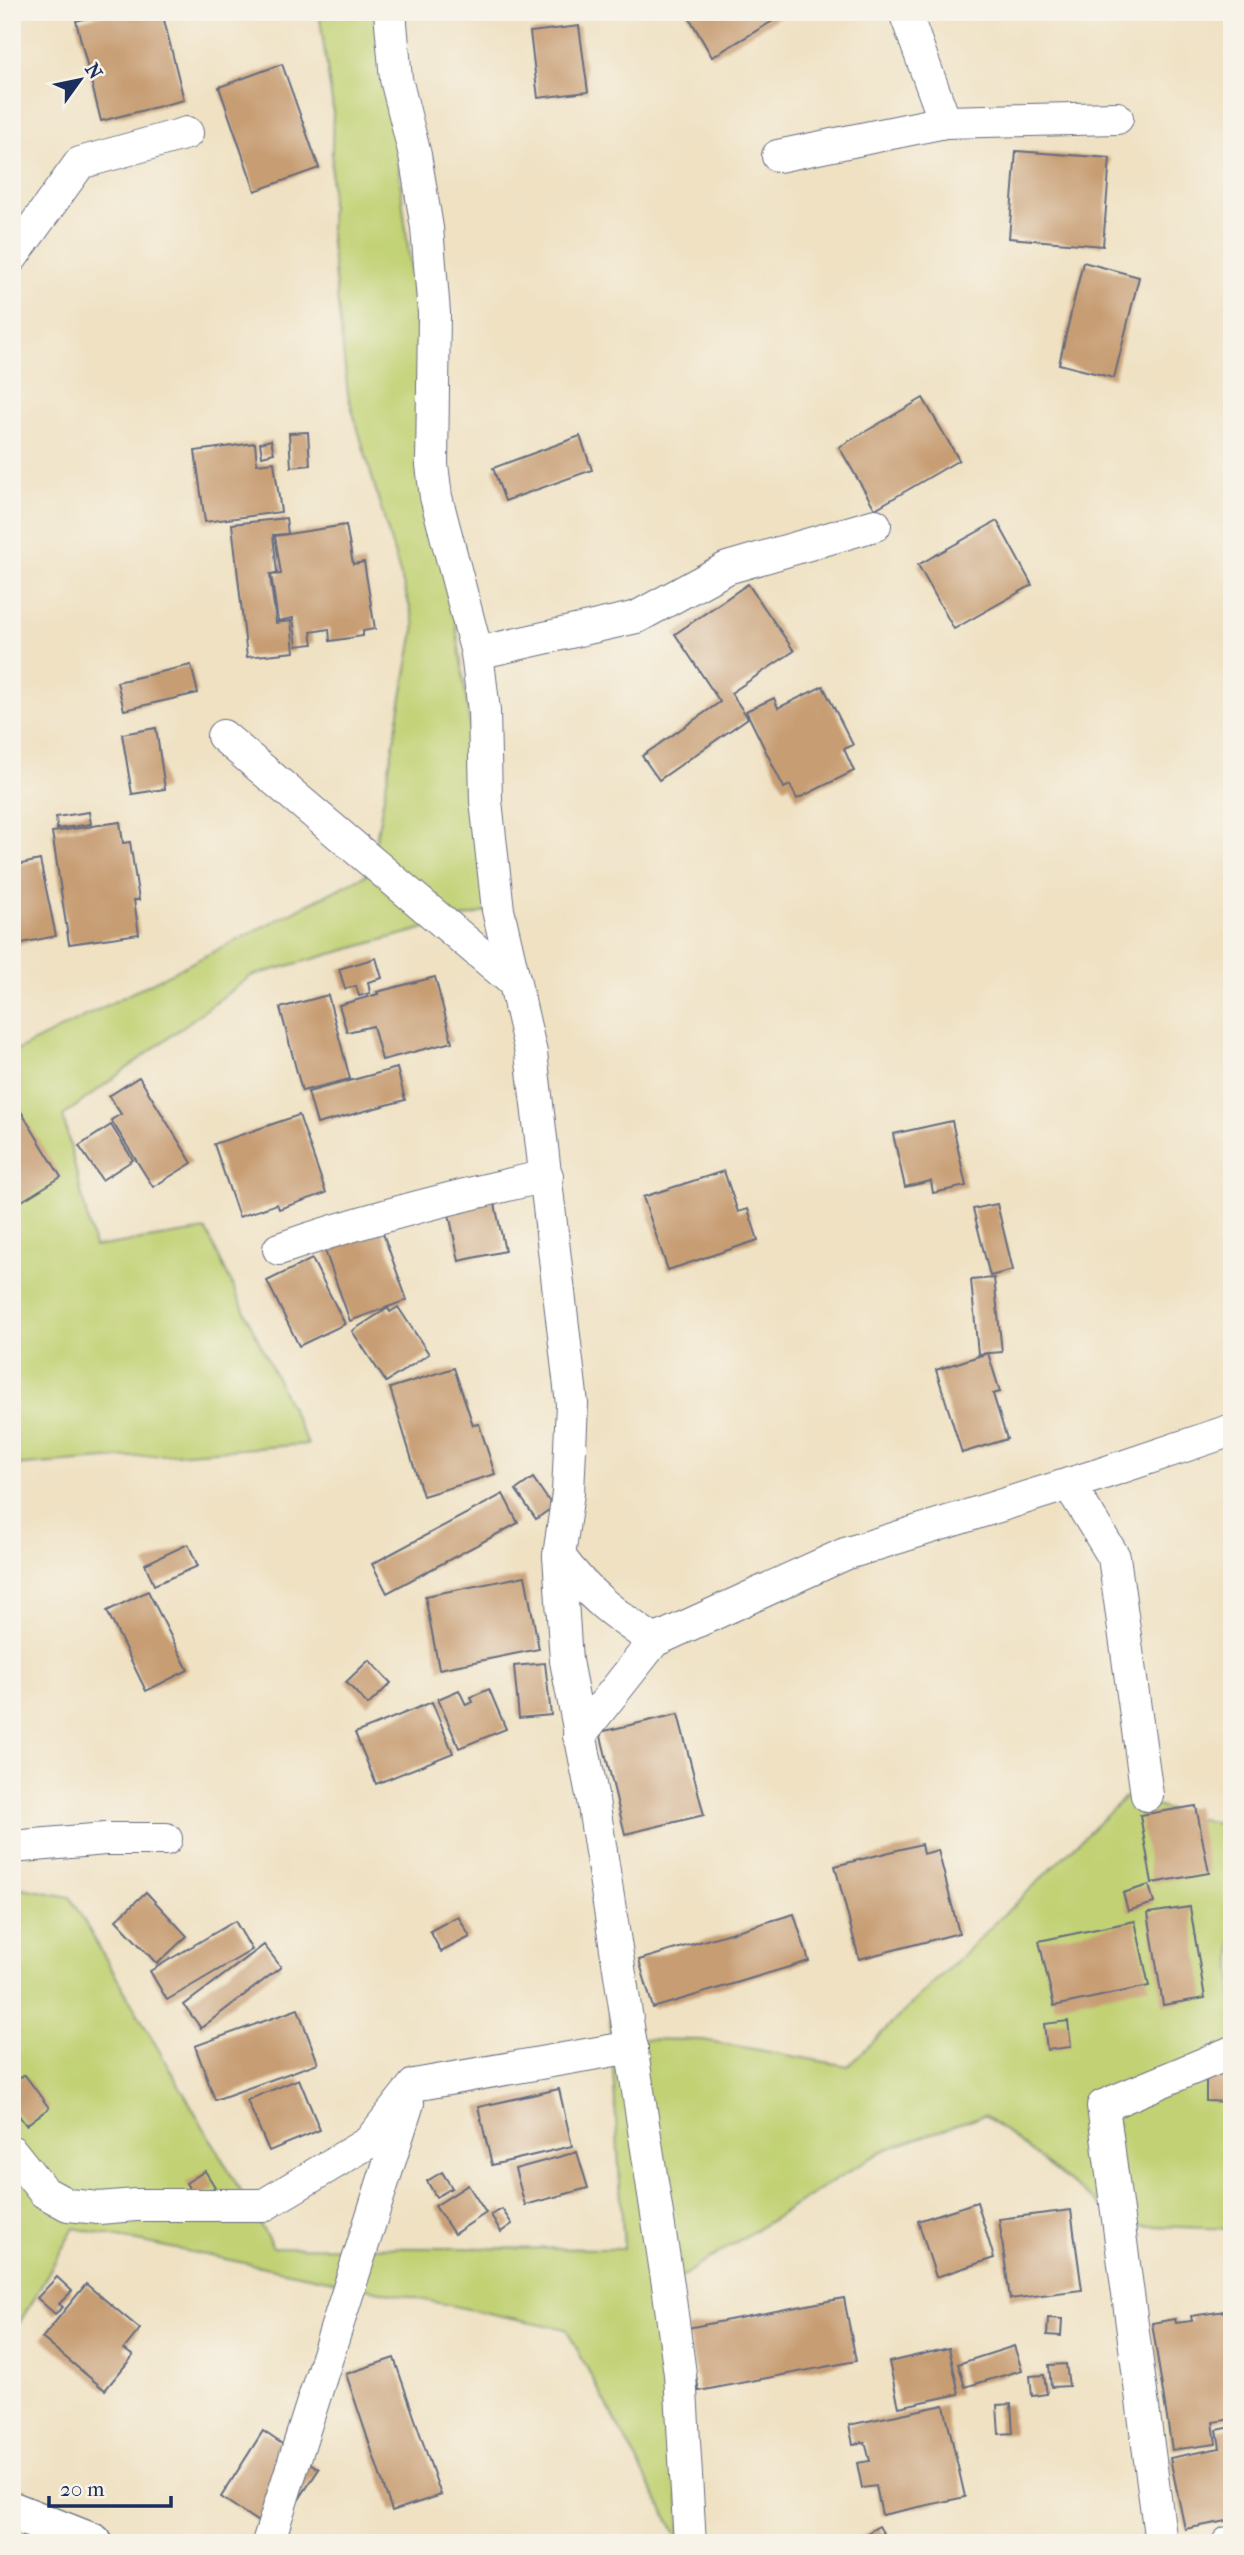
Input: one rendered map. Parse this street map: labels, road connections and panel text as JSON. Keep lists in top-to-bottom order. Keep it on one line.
{"scale_bar":"20 m","north":"top right"}
